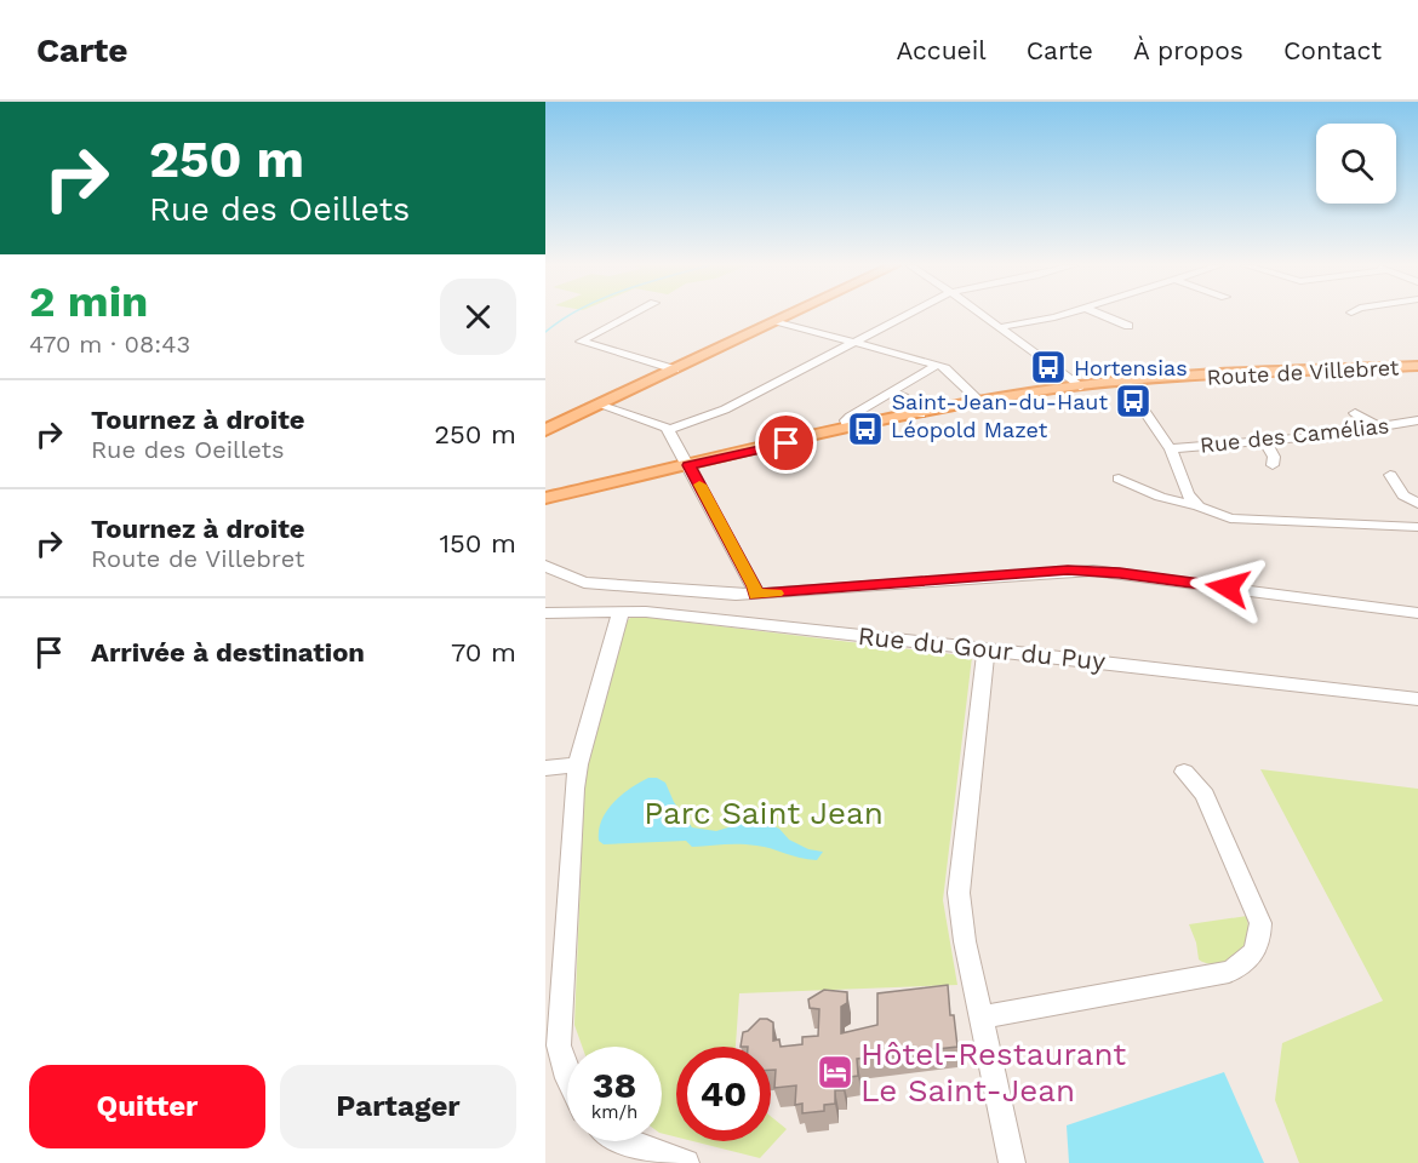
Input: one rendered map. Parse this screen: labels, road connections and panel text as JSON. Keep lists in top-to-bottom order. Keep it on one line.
{"streets":{"main road":["Route de Villebret"],"street":["Rue des Camélias","Rue du Gour du Puy"]},"parks":["Parc Saint Jean"],"places":{"bus stop":["Hortensias","Saint-Jean-du-Haut","Léopold Mazet"],"hotel":["Hôtel-Restaurant Le Saint-Jean"]},"page":{"header":"Carte","nav":["Accueil","Carte","À propos","Contact"],"turn":["250 m","Rue des Oeillets"],"heading":["2 min","470 m · 08:43"],"list":[{"name":"Tournez à droite","note":"Rue des Oeillets","value":"250 m"},{"name":"Tournez à droite","note":"Route de Villebret","value":"150 m"},{"name":"Arrivée à destination","value":"70 m"}],"speed":"38 km/h","limit":"40","buttons":["Quitter","Partager"]}}
